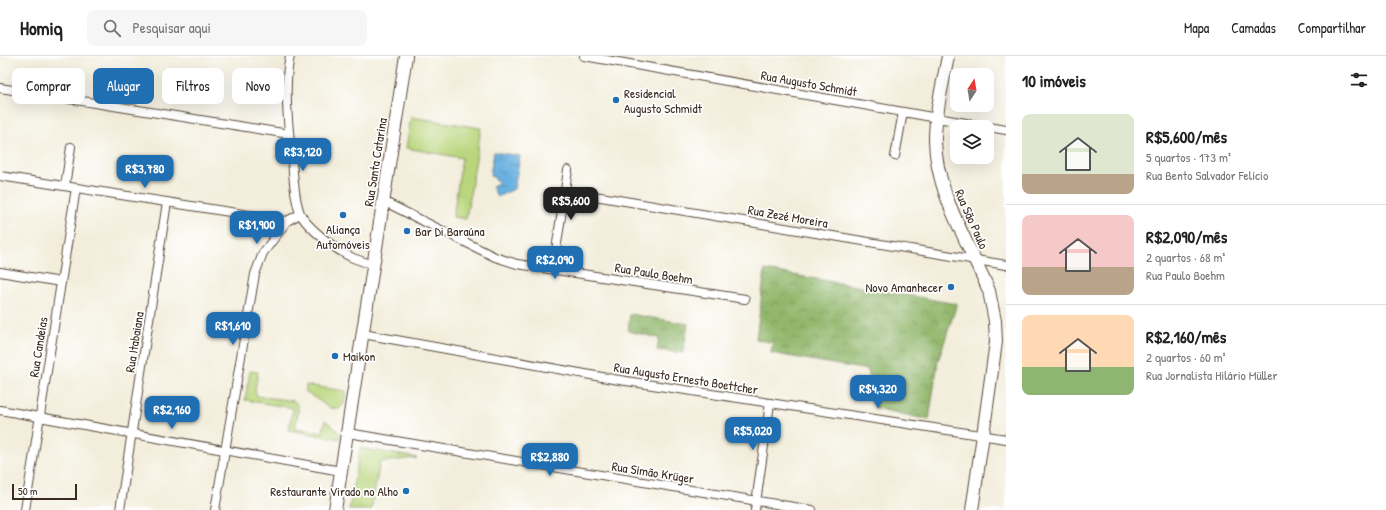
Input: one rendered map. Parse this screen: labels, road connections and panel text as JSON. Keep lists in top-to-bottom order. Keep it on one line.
{"streets":{"main road":["Rua Santa Catarina","Rua São Paulo"],"street":["Rua Augusto Schmidt","Rua Zezé Moreira","Rua Paulo Boehm","Rua Itabaiana","Rua Candeias","Rua Augusto Ernesto Boettcher","Rua Simão Krüger"]},"crossings":[["Rua Augusto Schmidt","Rua São Paulo"],["Rua Santa Catarina","Rua Paulo Boehm"],["Rua Santa Catarina","Rua Augusto Ernesto Boettcher"],["Rua Santa Catarina","Rua Simão Krüger"],["Rua Zezé Moreira","Rua São Paulo"],["Rua São Paulo","Rua Augusto Ernesto Boettcher"]],"places":["Residencial Augusto Schmidt","Aliança Automóveis","Bar Di Baraúna","Novo Amanhecer","Maikon","Restaurante Virado no Alho"],"scale_bar":"50 m","north":"top","page":{"header":"Homiq","search":"Pesquisar aqui","nav":["Mapa","Camadas","Compartilhar"],"heading":"10 imóveis","chip":["Comprar","Alugar","Filtros","Novo"],"list":[{"name":"R$5,600/mês","note":"5 quartos · 173 m² · Rua Bento Salvador Felício"},{"name":"R$2,090/mês","note":"2 quartos · 68 m² · Rua Paulo Boehm"},{"name":"R$2,160/mês","note":"2 quartos · 60 m² · Rua Jornalista Hilário Müller"}],"price":["R$3,120","R$3,780","R$5,600","R$1,900","R$2,090","R$1,610","R$4,320","R$2,160","R$5,020","R$2,880"],"scale":"50 m"}}
